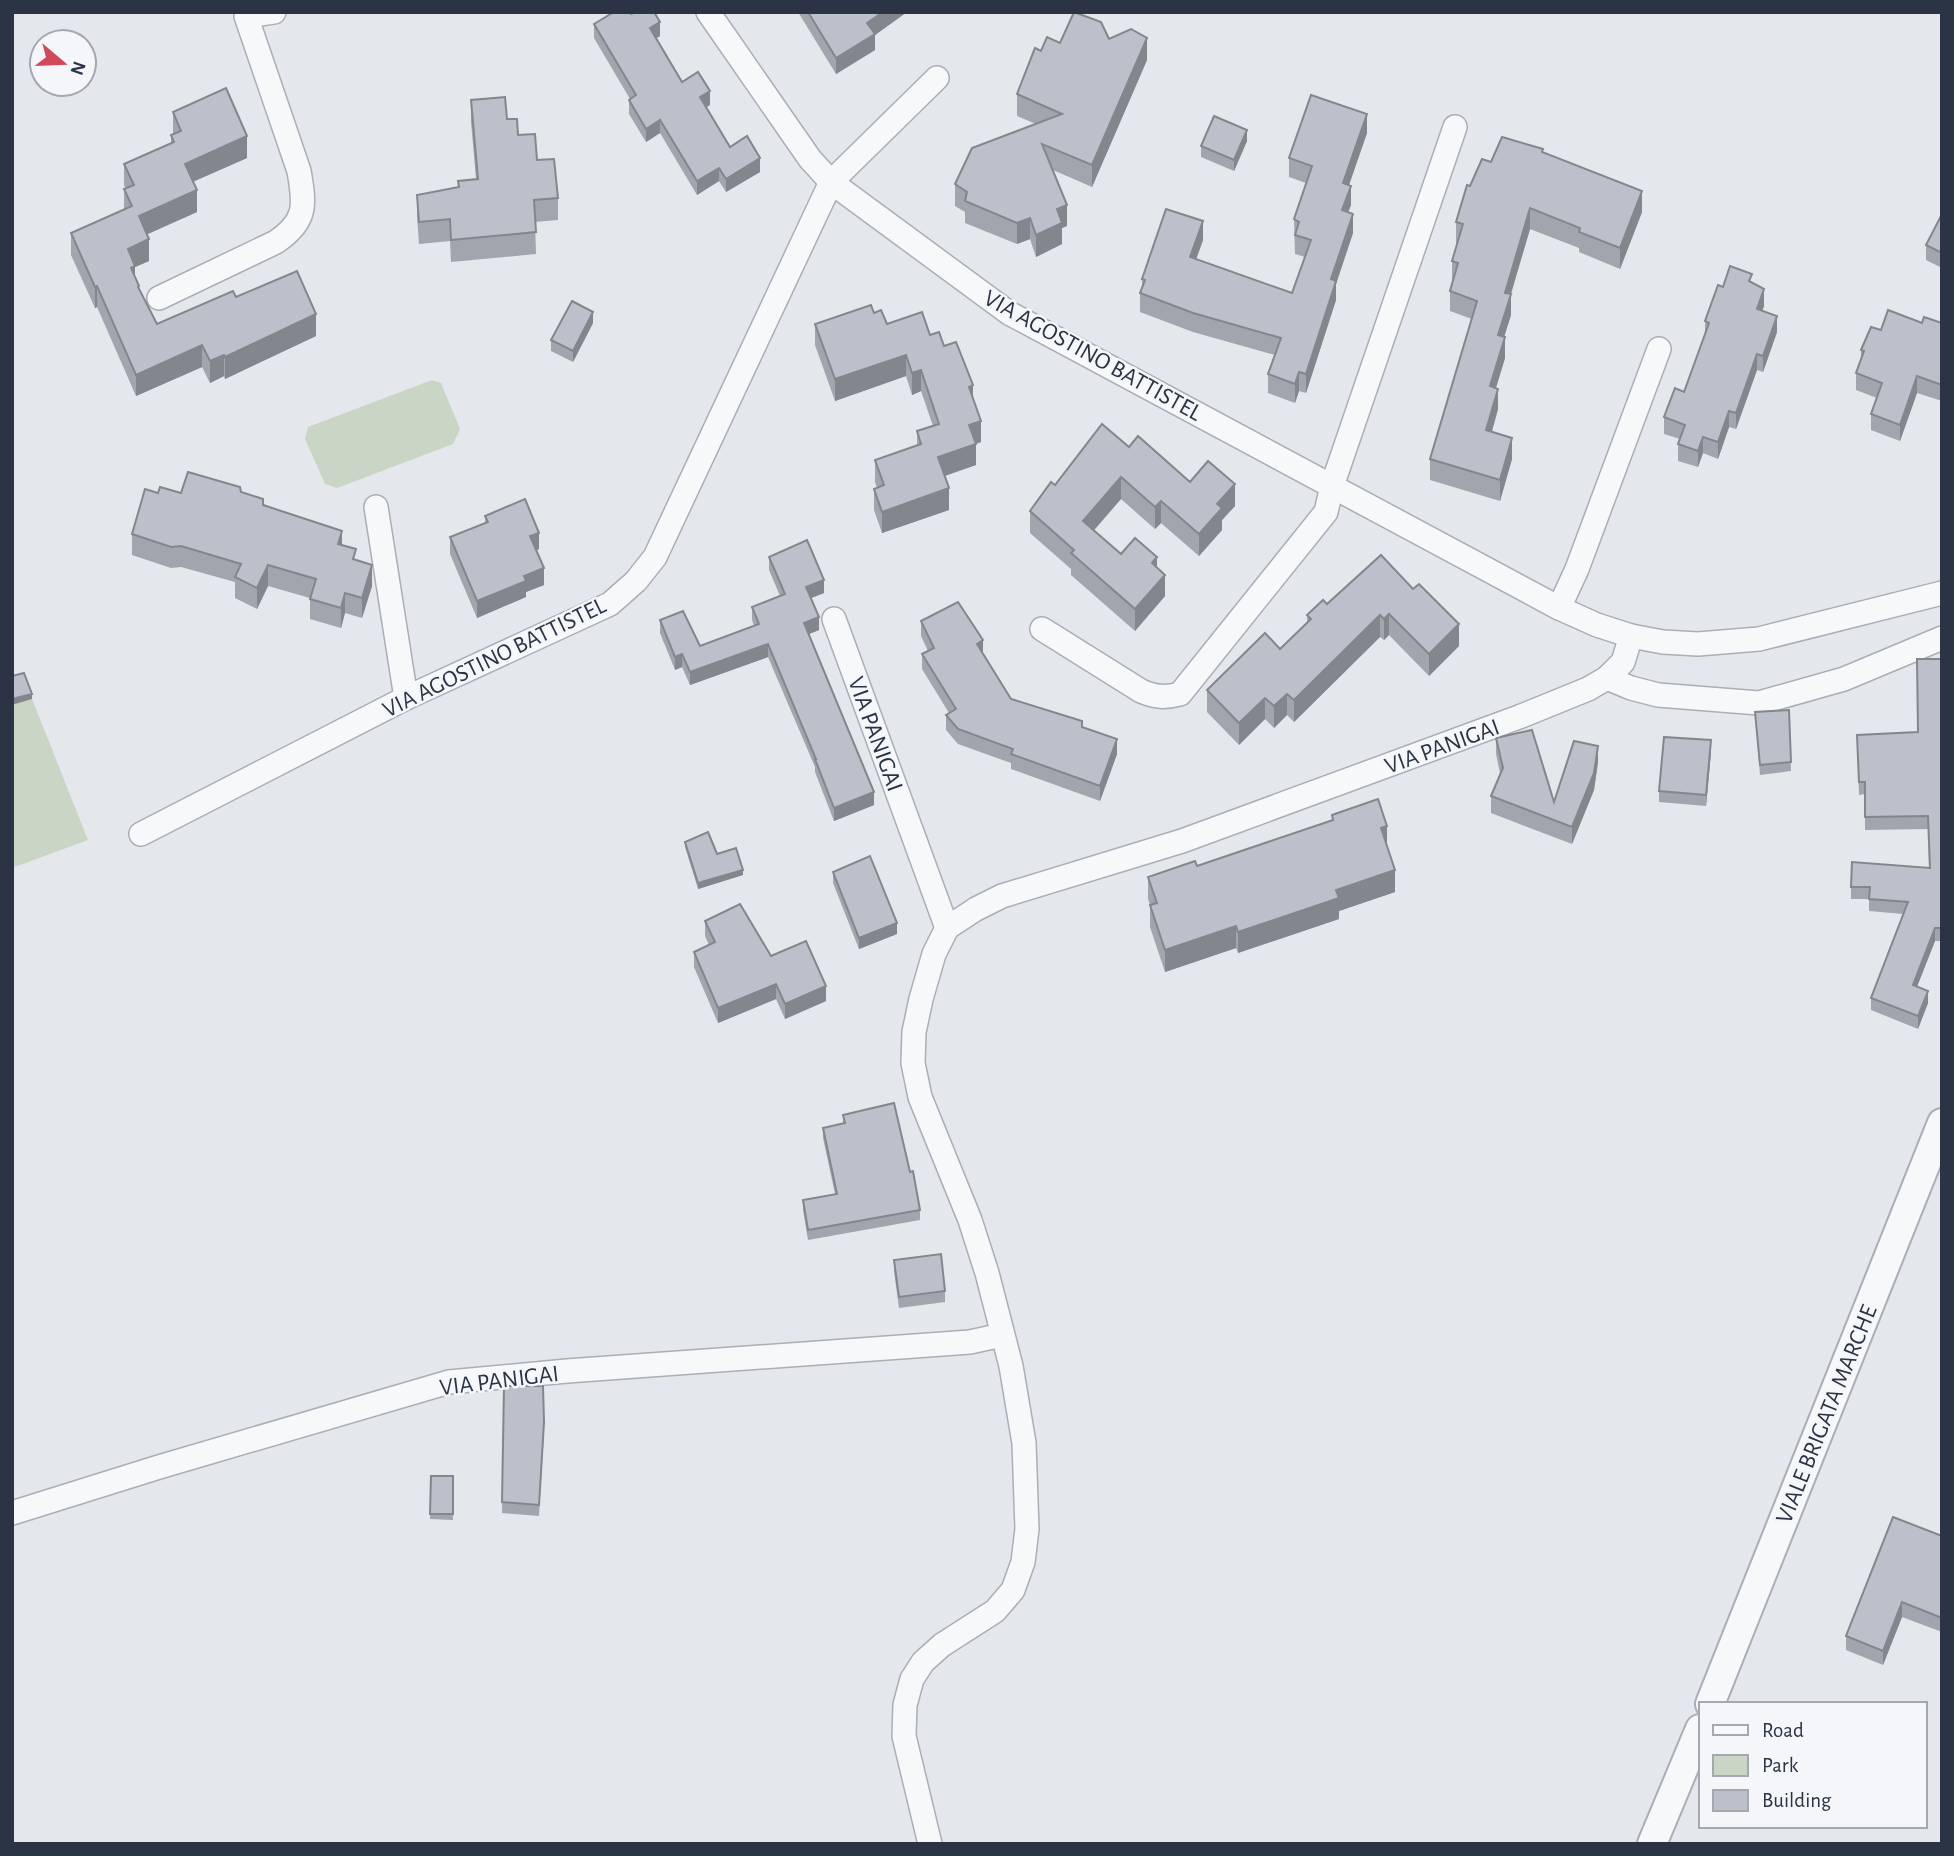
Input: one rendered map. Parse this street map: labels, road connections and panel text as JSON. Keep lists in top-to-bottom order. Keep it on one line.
{"streets":{"street":["VIA AGOSTINO BATTISTEL","VIA PANIGAI","VIALE BRIGATA MARCHE"]},"legend":["Road","Park","Building"],"north":"right"}
